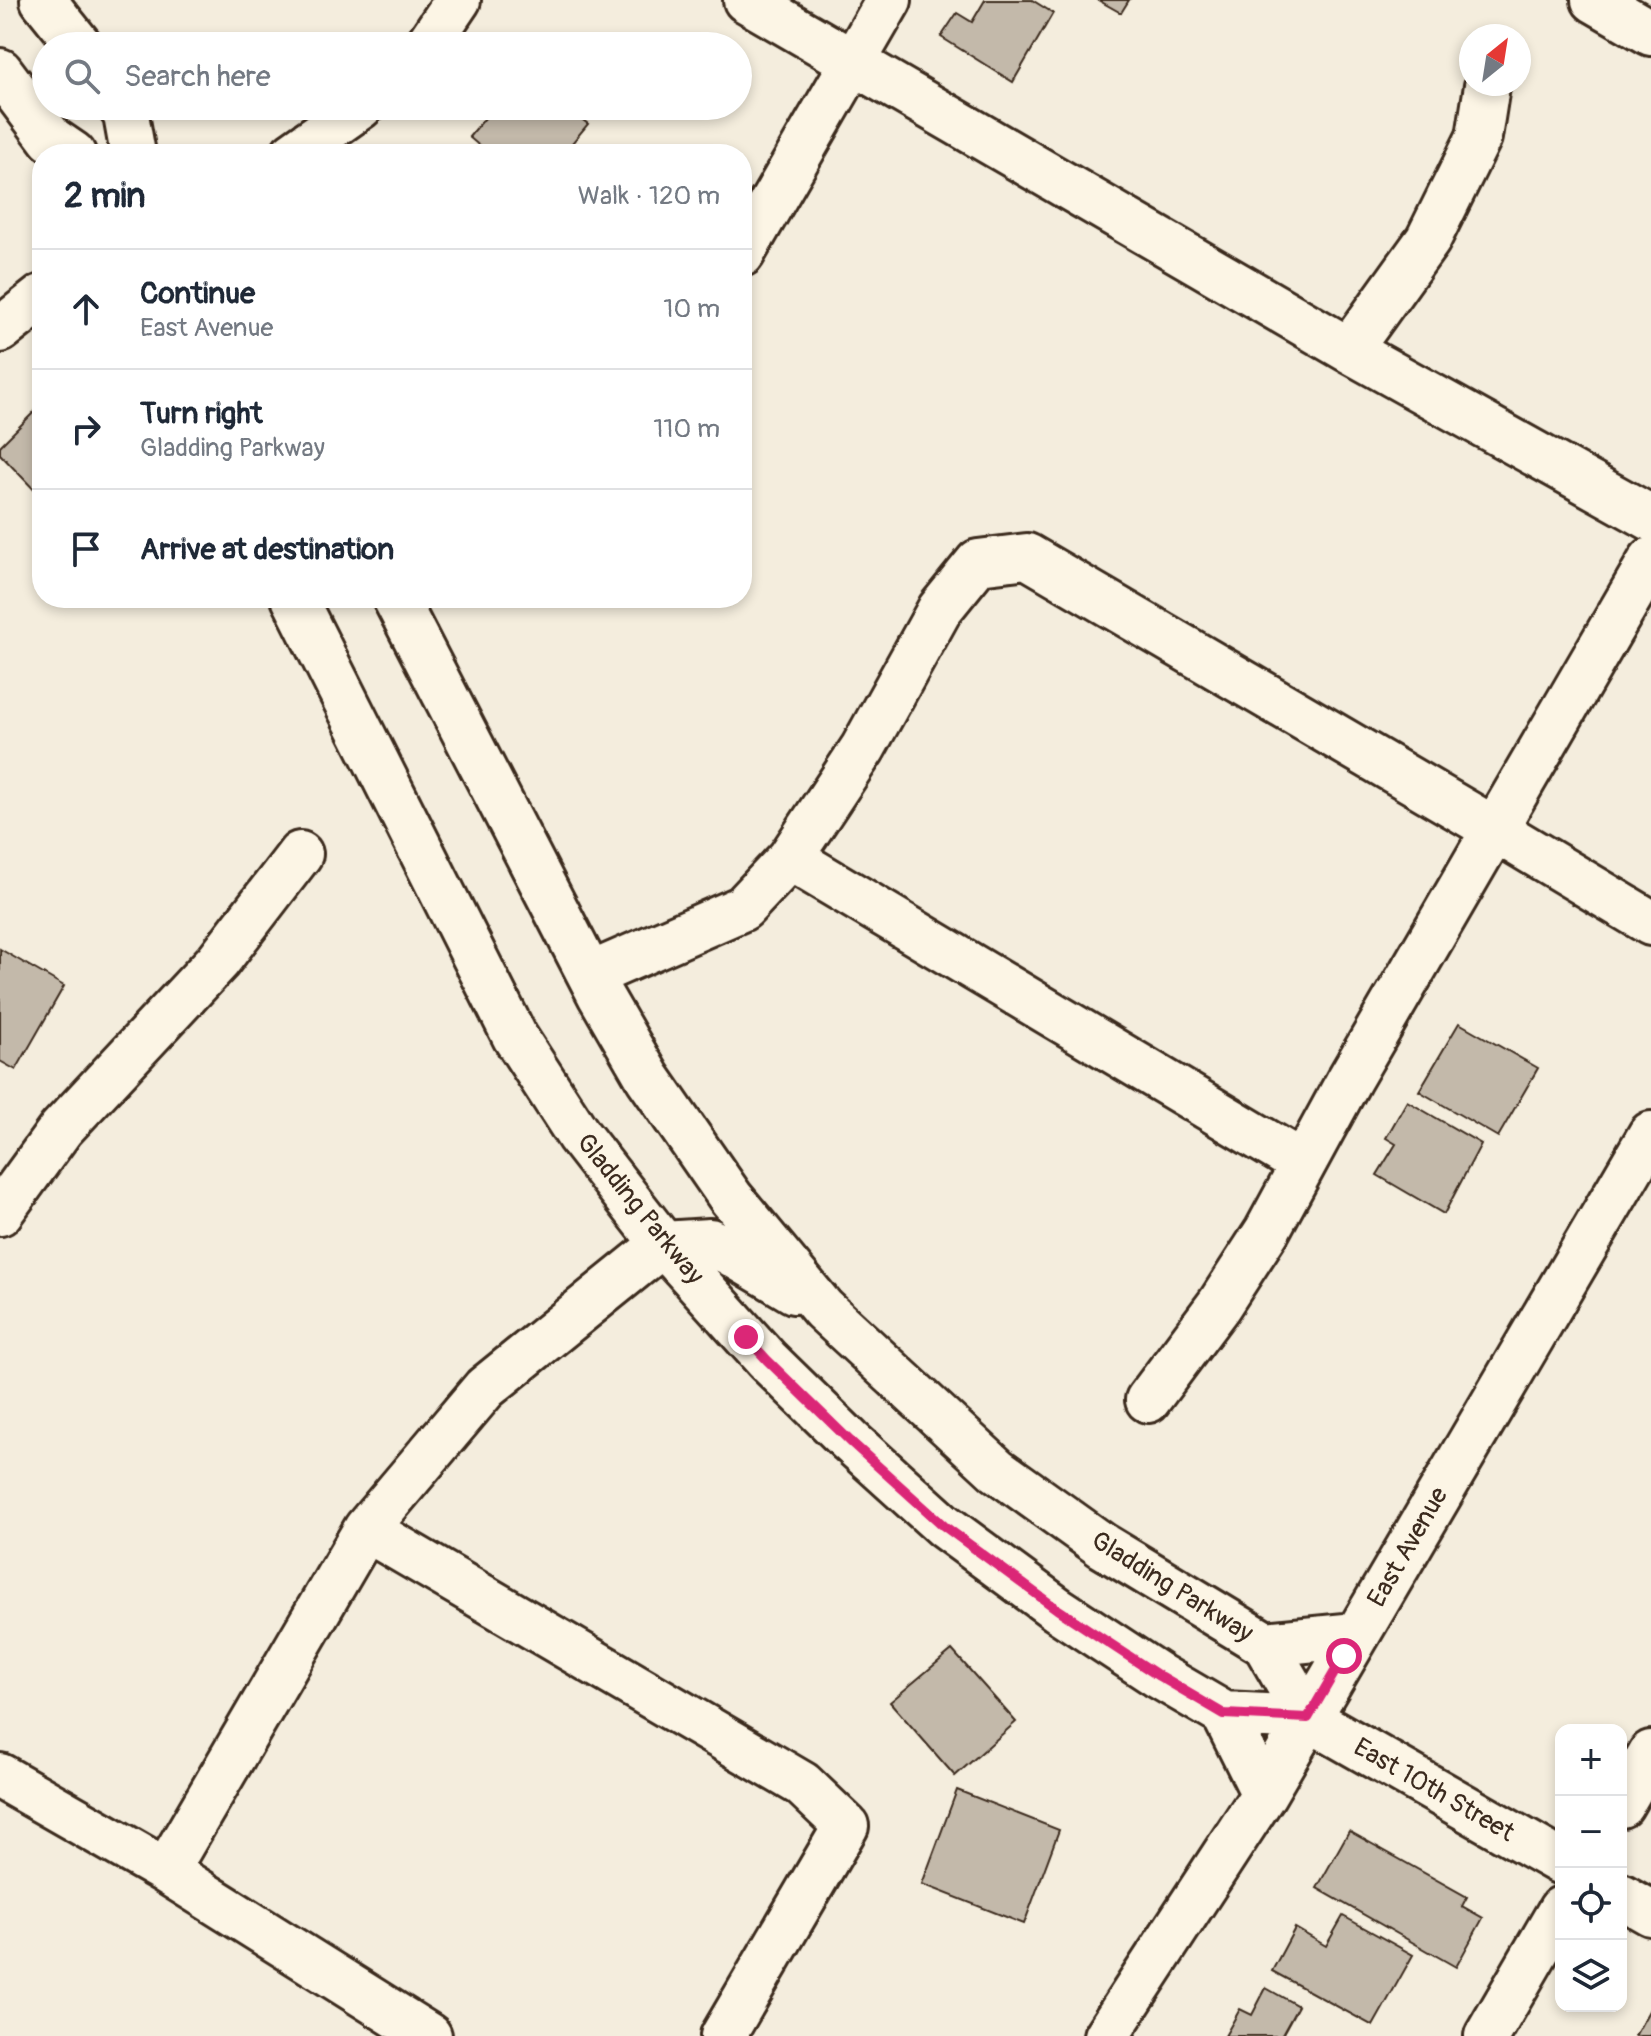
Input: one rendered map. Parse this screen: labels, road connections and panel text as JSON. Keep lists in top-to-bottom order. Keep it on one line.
{"streets":{"street":["Gladding Parkway","East Avenue","East 10th Street"]},"crossings":[["Gladding Parkway","East Avenue"],["Gladding Parkway","East 10th Street"],["East Avenue","East 10th Street"]],"north":"top right","page":{"search":"Search here","heading":["2 min","Walk · 120 m"],"list":[["Continue","East Avenue","10 m"],["Turn right","Gladding Parkway","110 m"],"Arrive at destination"],"map_buttons":["+","−"]}}
